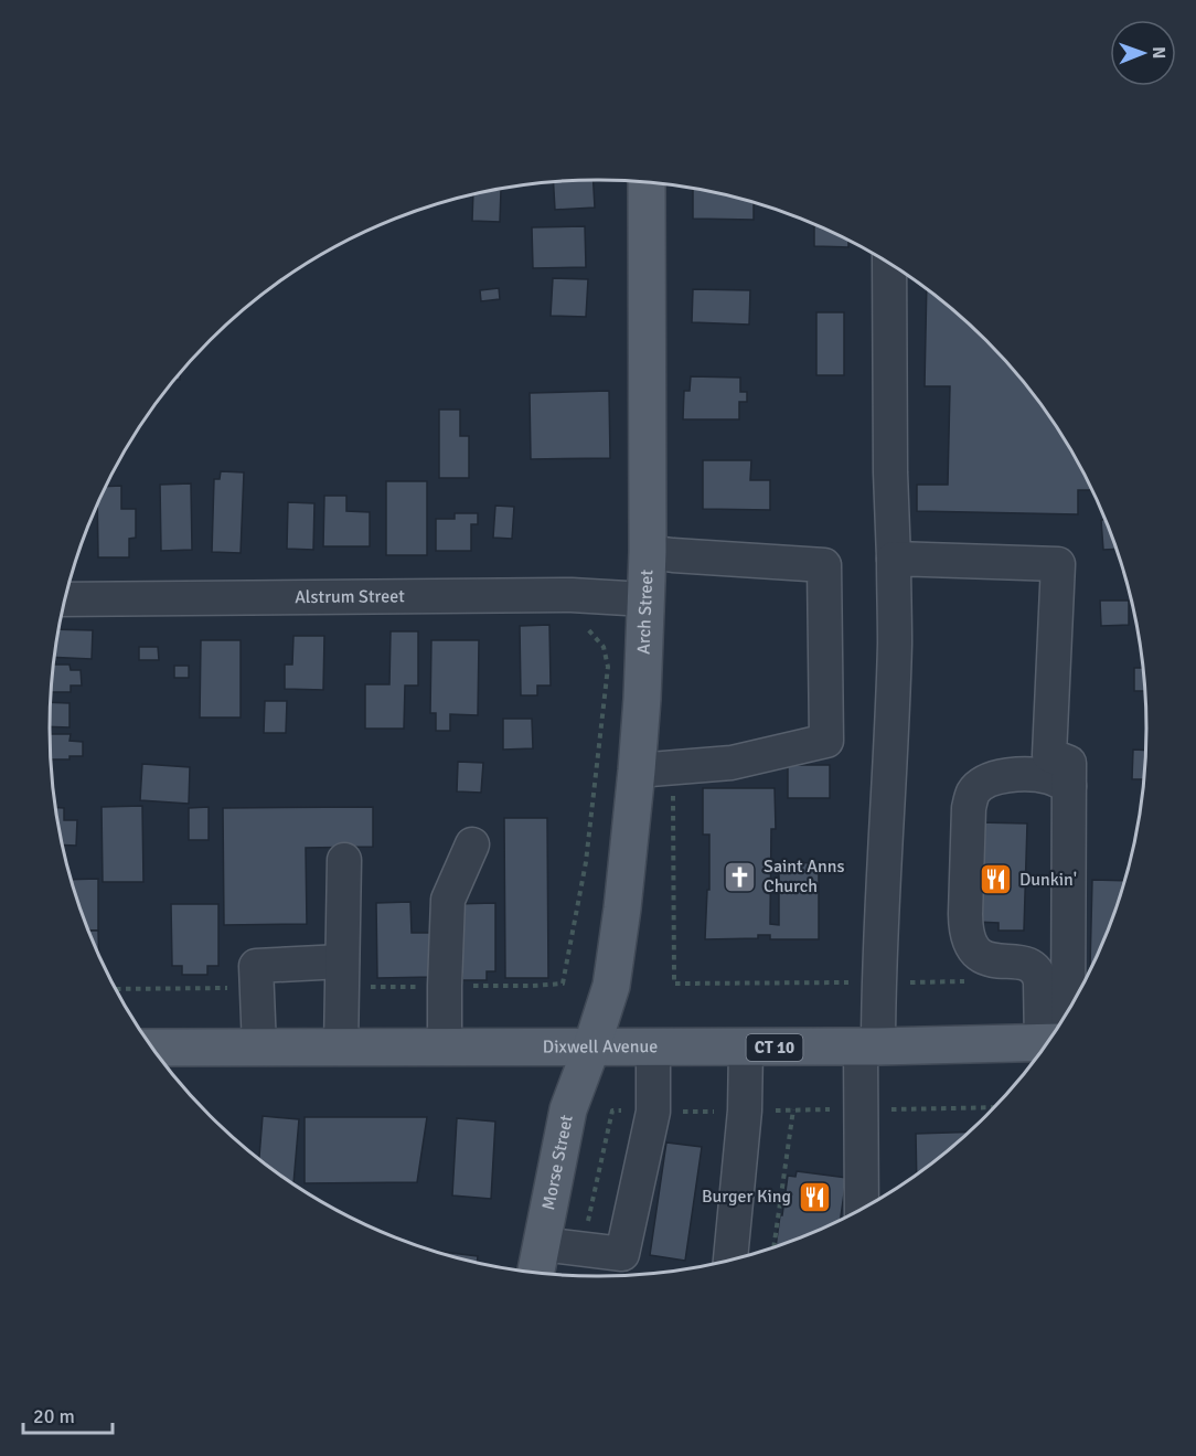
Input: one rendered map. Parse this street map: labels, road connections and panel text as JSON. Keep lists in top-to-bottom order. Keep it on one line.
{"streets":{"main road":["Arch Street","Dixwell Avenue","CT 10","Morse Street"],"street":["Alstrum Street"]},"crossings":[["Alstrum Street","Arch Street"],["Arch Street","Dixwell Avenue"],["Arch Street","Morse Street"],["Dixwell Avenue","Morse Street"]],"places":{"church":["Saint Anns Church"],"restaurant":["Dunkin'","Burger King"]},"scale_bar":"20 m","north":"right"}
